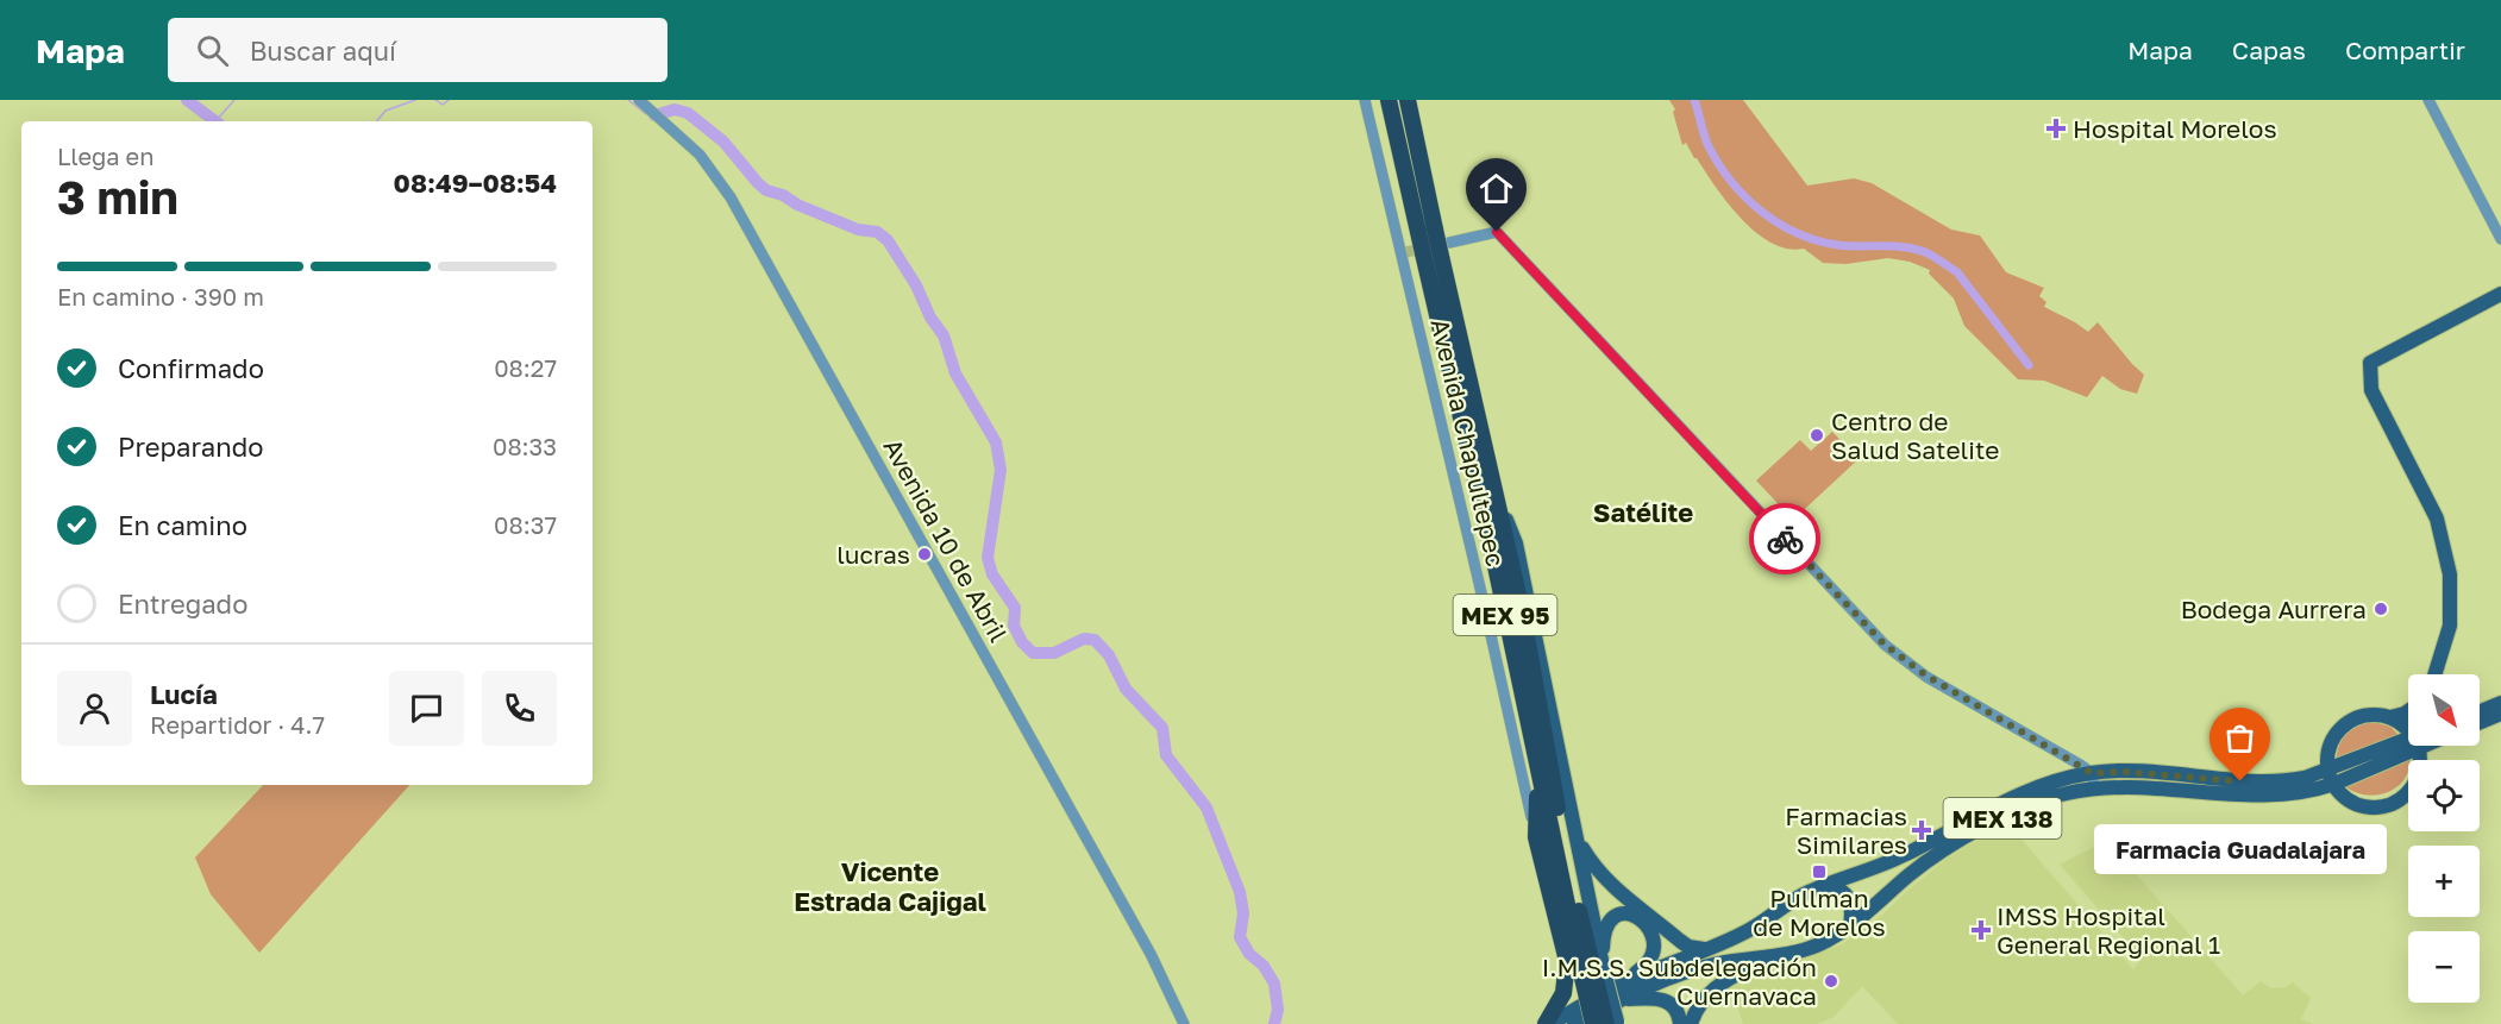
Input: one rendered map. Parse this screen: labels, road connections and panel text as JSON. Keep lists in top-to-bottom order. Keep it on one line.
{"streets":{"highway":["MEX 95"],"main road":["MEX 138"],"street":["Avenida Chapultepec","Avenida 10 de Abril"]},"districts":["Satélite","Vicente Estrada Cajigal"],"places":{"health":["Hospital Morelos","Farmacias Similares","IMSS Hospital General Regional 1"],"other":["Centro de Salud Satelite","lucras","Bodega Aurrera","Farmacia Guadalajara","I.M.S.S. Subdelegación Cuernavaca"],"transit":["Pullman de Morelos"]},"north":"bottom right","page":{"header":"Mapa","search":"Buscar aquí","nav":["Mapa","Capas","Compartir"],"heading":["3 min","Llega en","08:49–08:54"],"panel":["Lucía","Repartidor · 4.7"],"bar":"En camino · 390 m","list":[["Confirmado","08:27"],["Preparando","08:33"],["En camino","08:37"],"Entregado"],"map_buttons":["+","−"],"bubble":"Farmacia Guadalajara"}}
